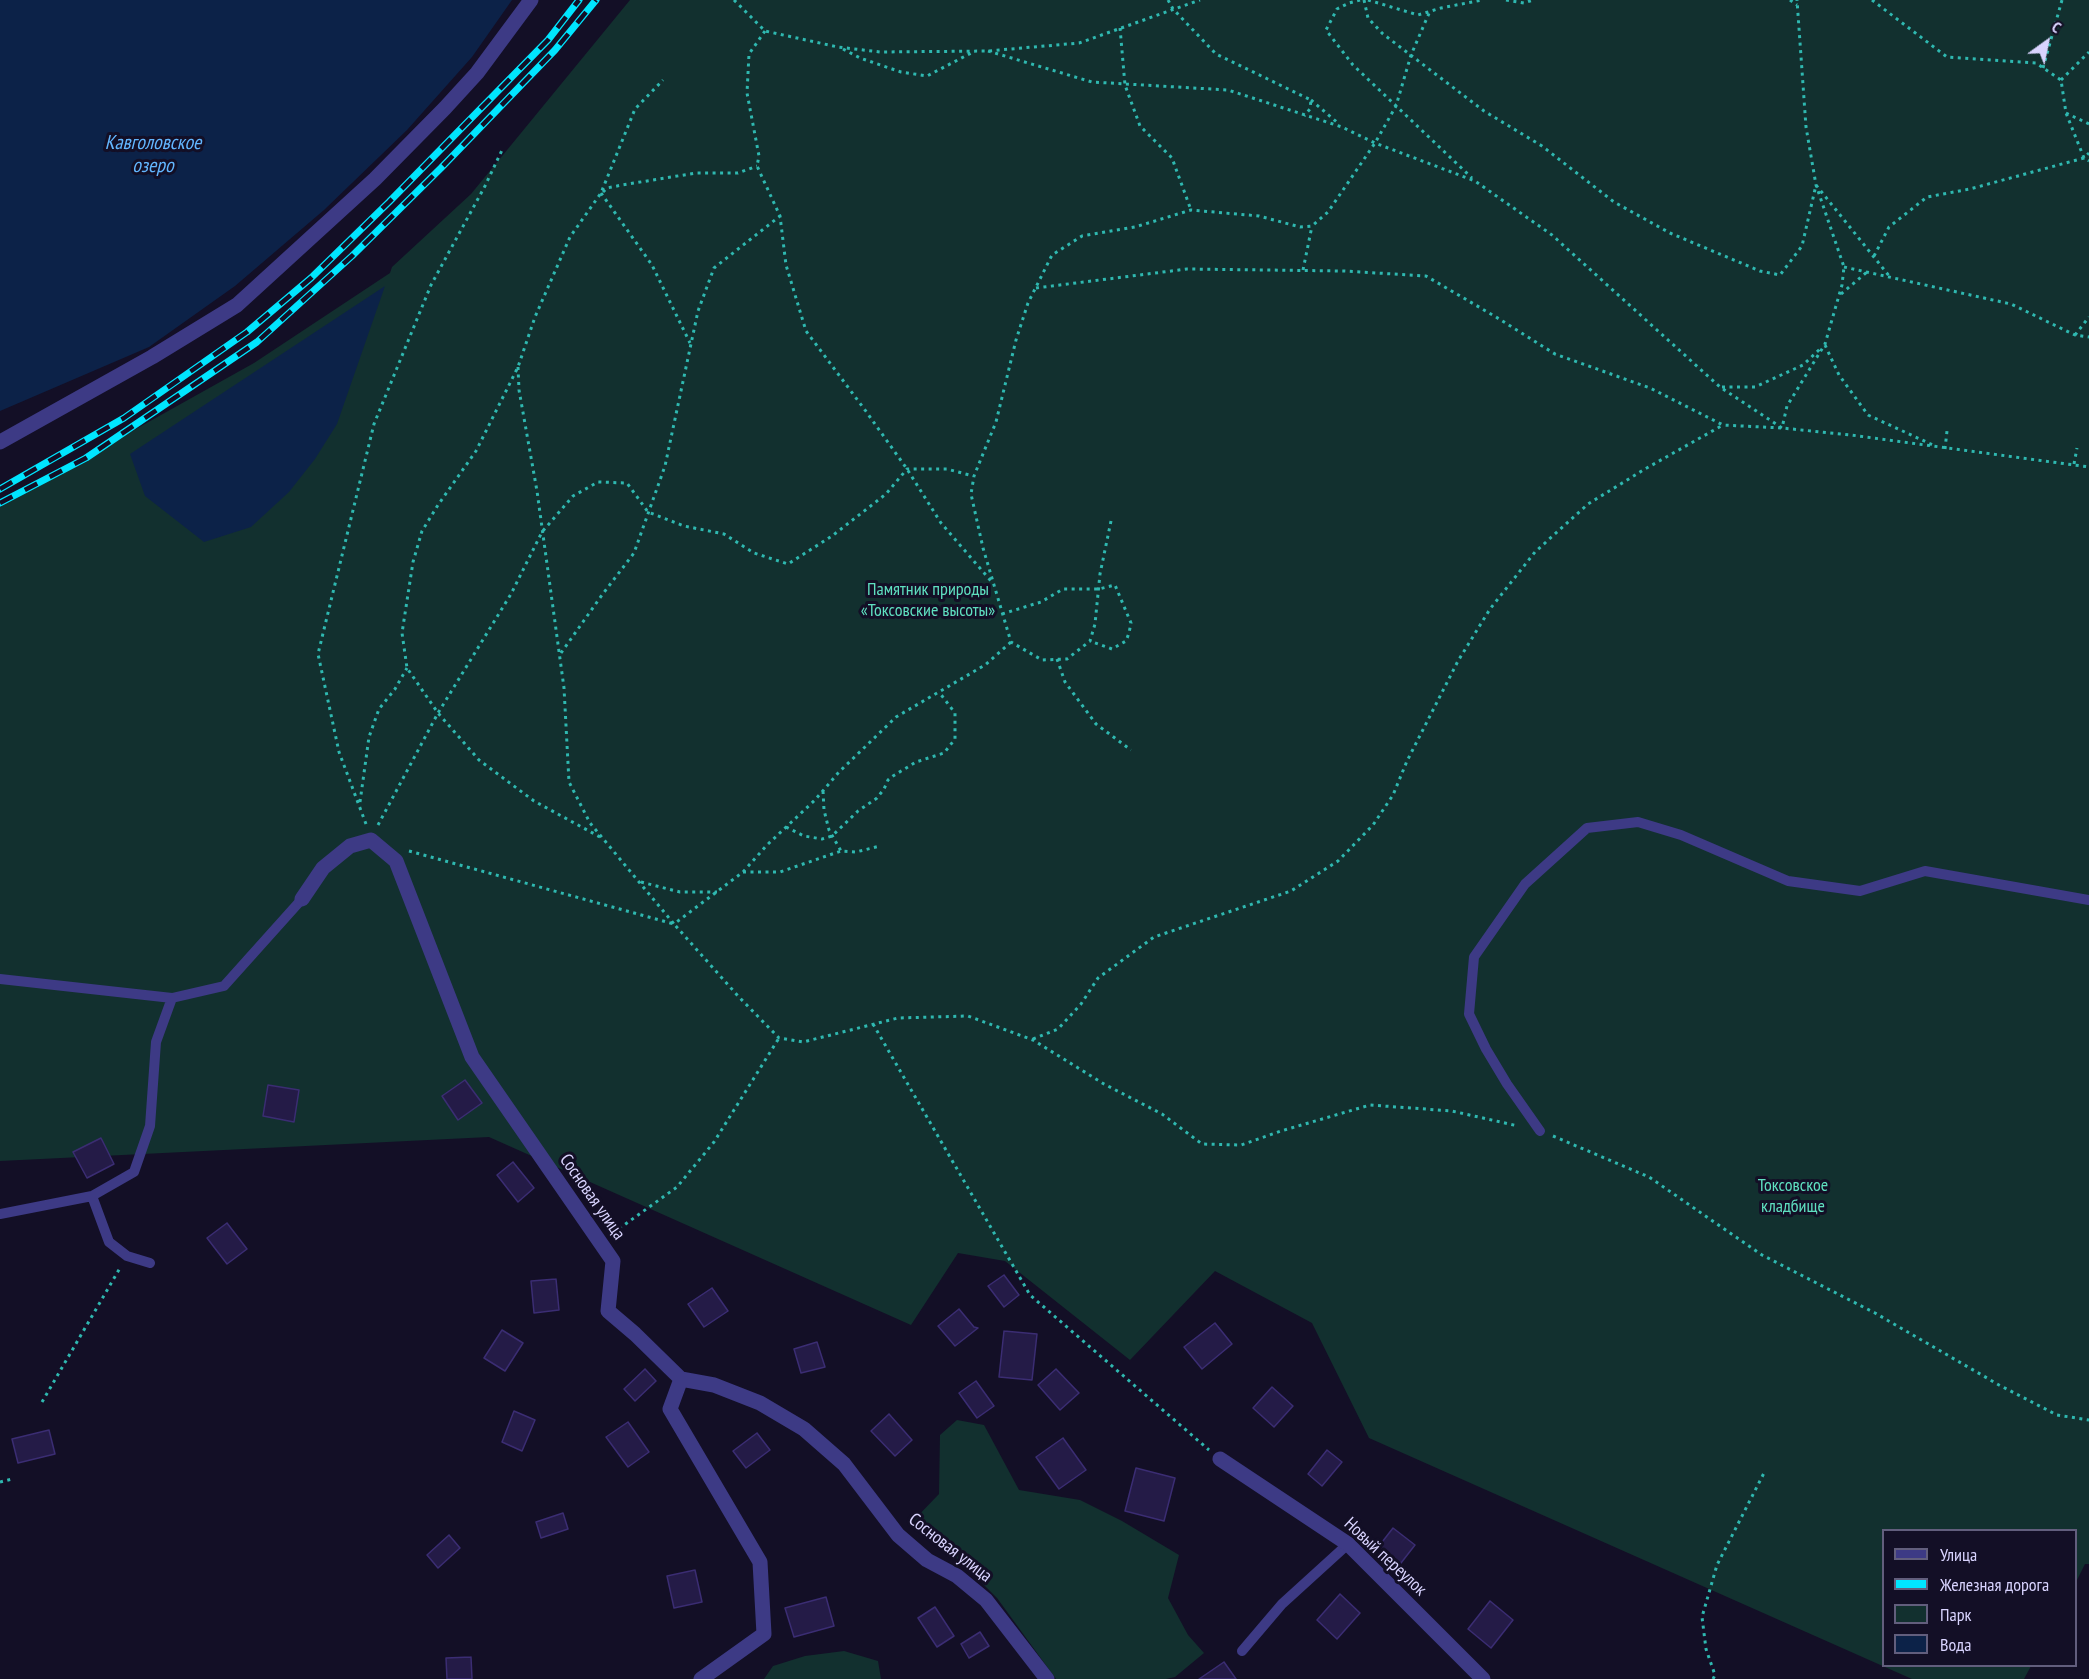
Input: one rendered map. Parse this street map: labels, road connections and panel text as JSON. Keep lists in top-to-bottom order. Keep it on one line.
{"streets":{"street":["Сосновая улица","Новый переулок"]},"water":["Кавголовское озеро"],"parks":["Памятник природы «Токсовские высоты»","Токсовское кладбище"],"legend":["Улица","Железная дорога","Парк","Вода"],"north":"top right"}
